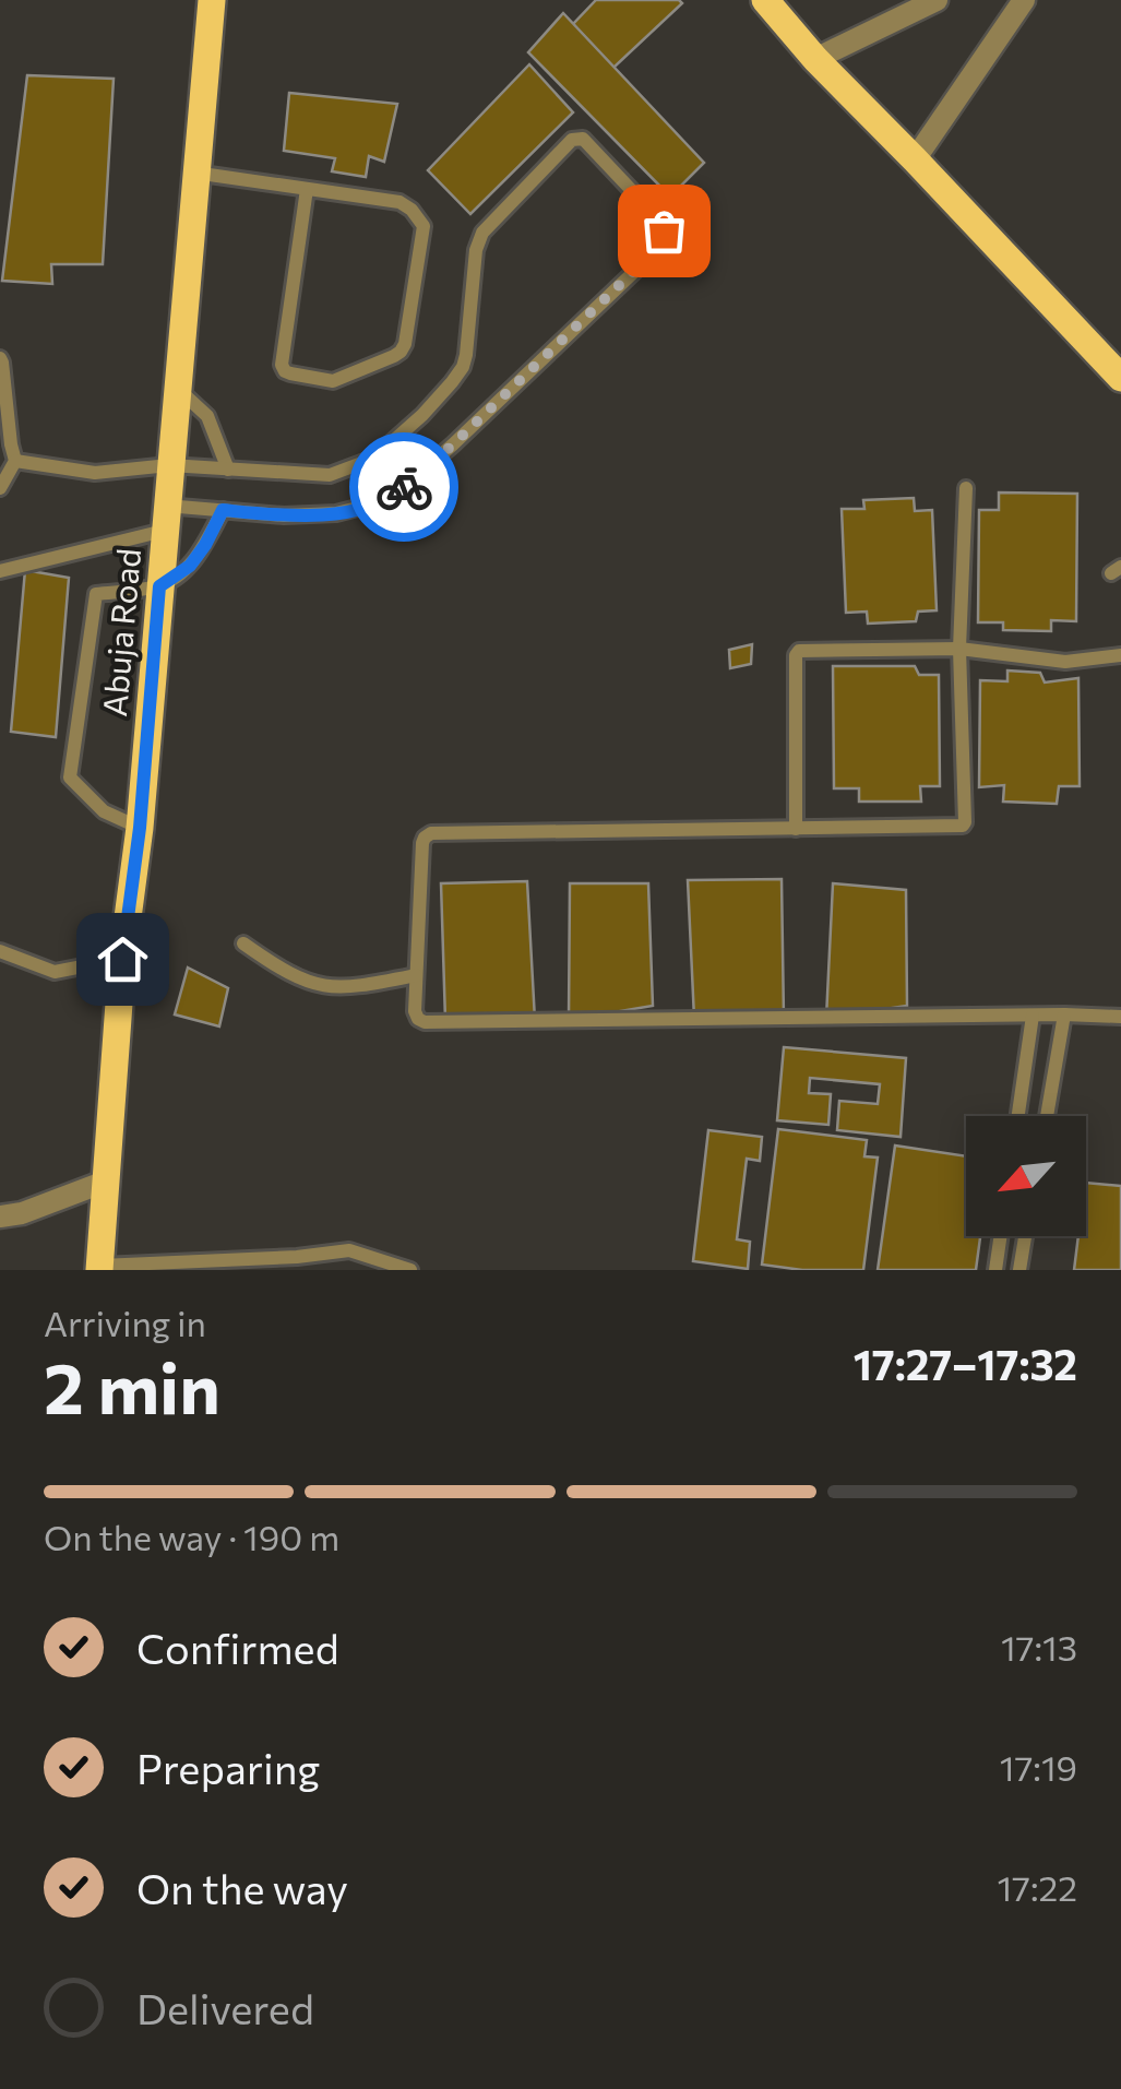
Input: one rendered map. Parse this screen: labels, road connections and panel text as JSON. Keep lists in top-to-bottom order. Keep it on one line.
{"streets":{"main road":["Abuja Road"]},"north":"bottom left","page":{"heading":["2 min","Arriving in","17:27–17:32"],"bar":"On the way · 190 m","list":[["Confirmed","17:13"],["Preparing","17:19"],["On the way","17:22"],"Delivered"]}}
